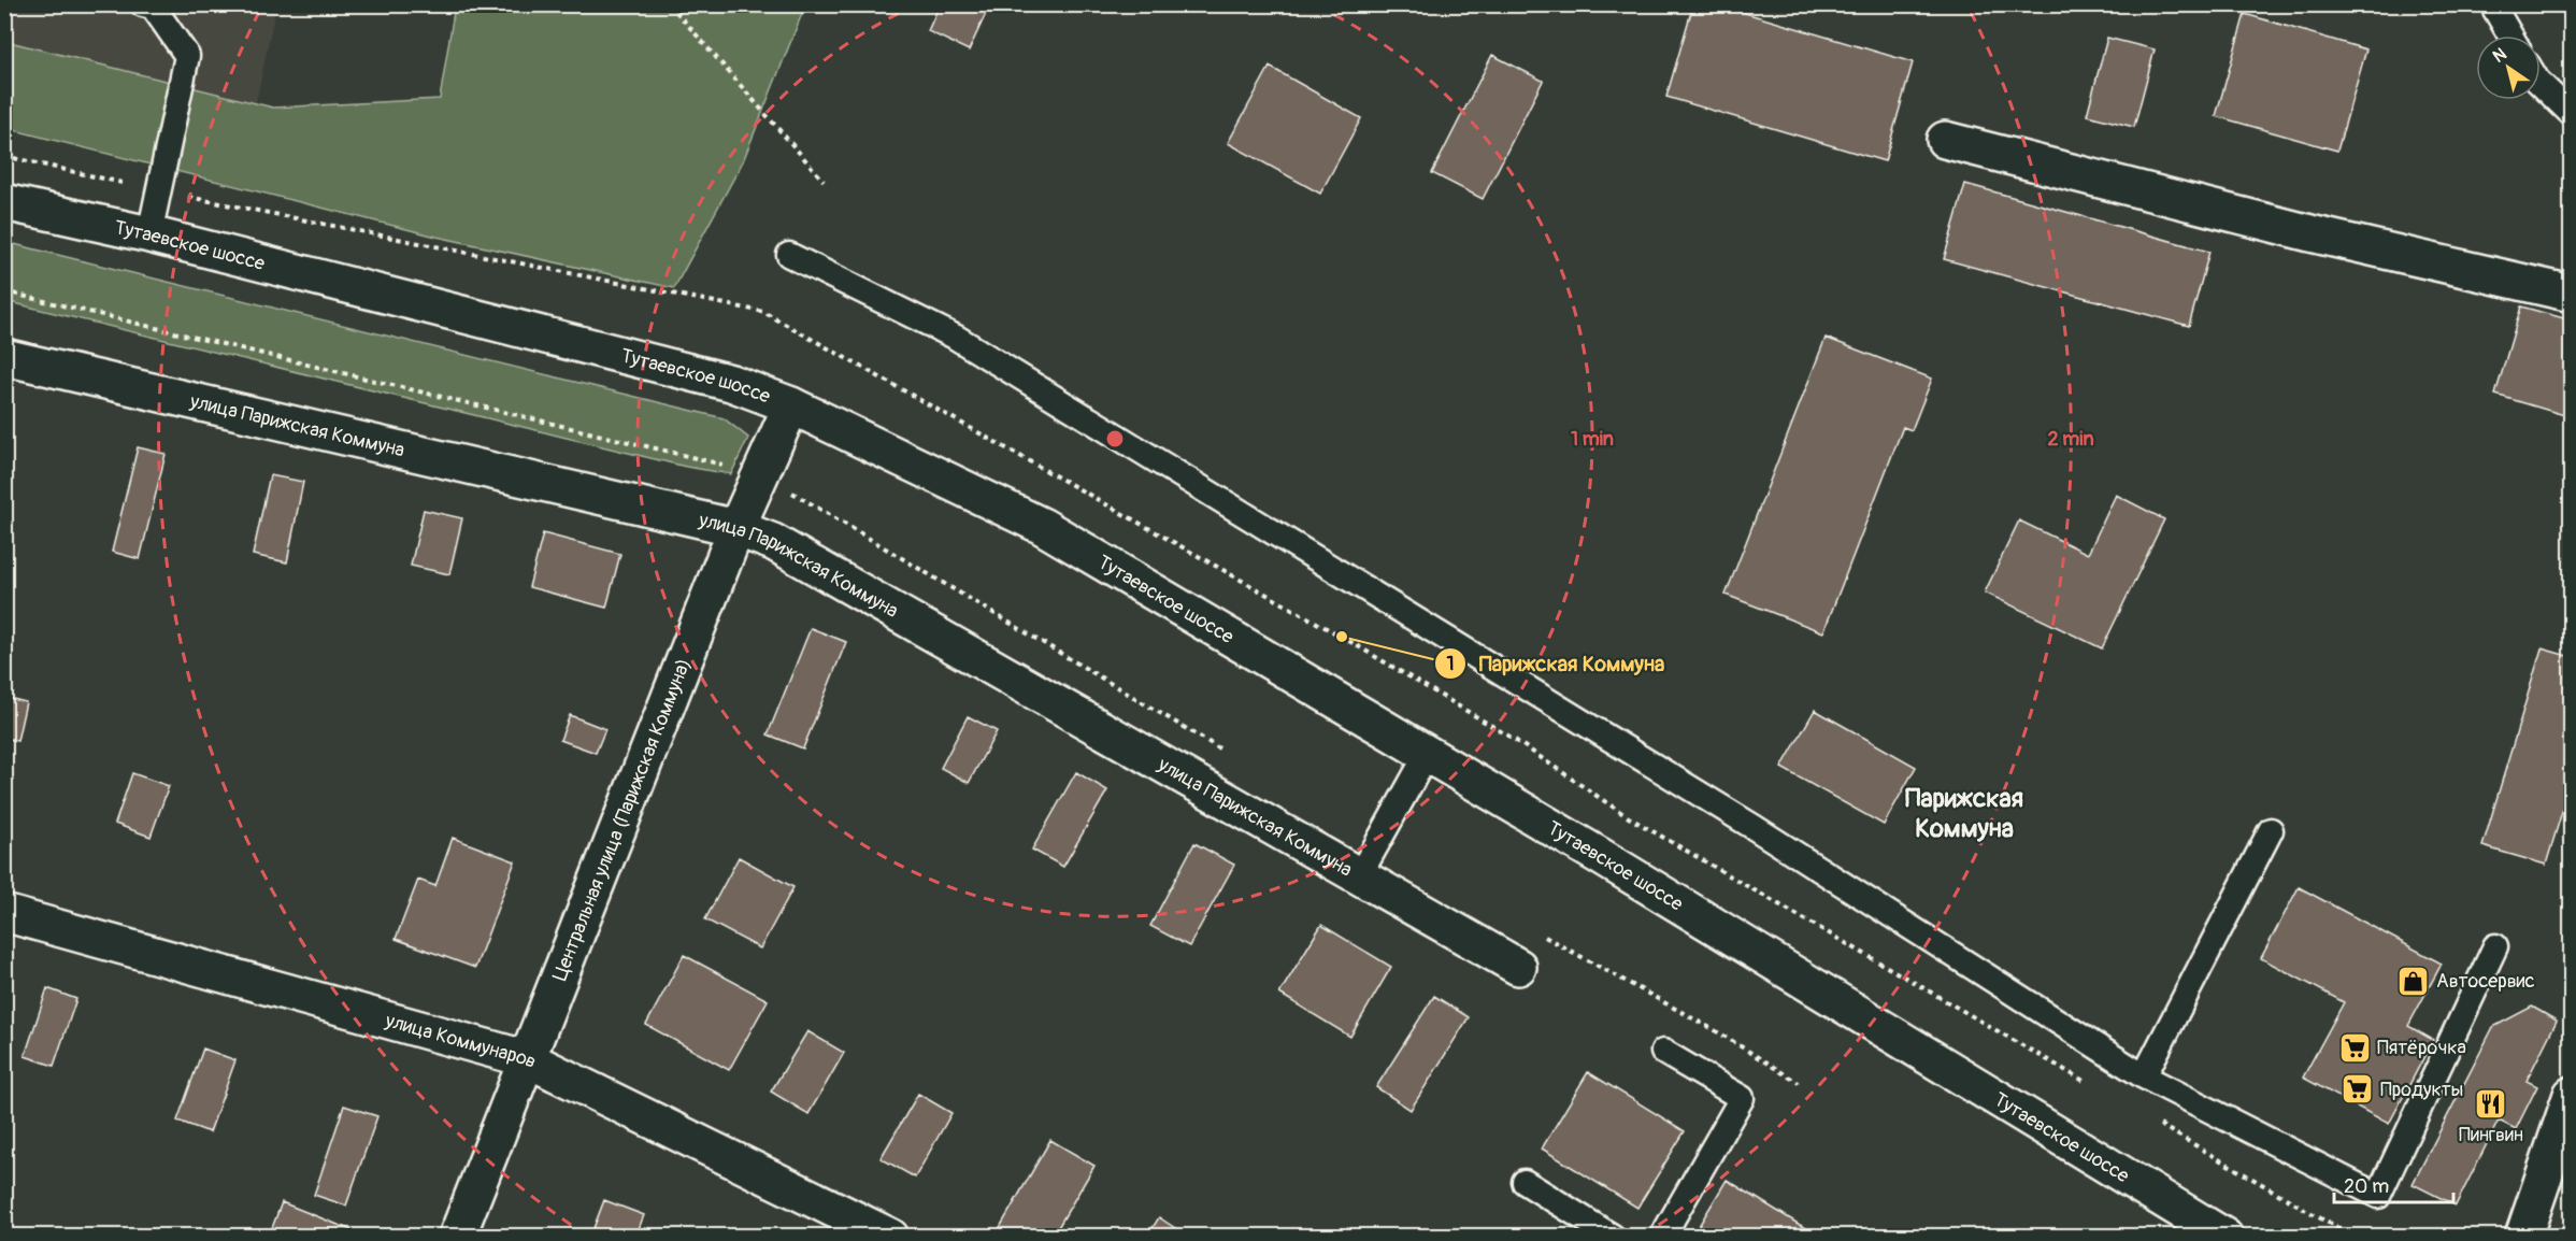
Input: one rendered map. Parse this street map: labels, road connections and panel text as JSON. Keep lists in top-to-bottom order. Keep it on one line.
{"streets":{"street":["Тутаевское шоссе","улица Парижская Коммуна","Центральная улица (Парижская Коммуна)","улица Коммунаров"]},"crossings":[["Тутаевское шоссе","Центральная улица (Парижская Коммуна)"],["улица Парижская Коммуна","Центральная улица (Парижская Коммуна)"],["Центральная улица (Парижская Коммуна)","улица Коммунаров"]],"districts":["Парижская Коммуна"],"places":{"other":["Парижская Коммуна"],"shop":["Автосервис"],"supermarket":["Пятёрочка","Продукты"],"restaurant":["Пингвин"]},"scale_bar":"20 m","north":"top left","rings":["1 min","2 min"]}
